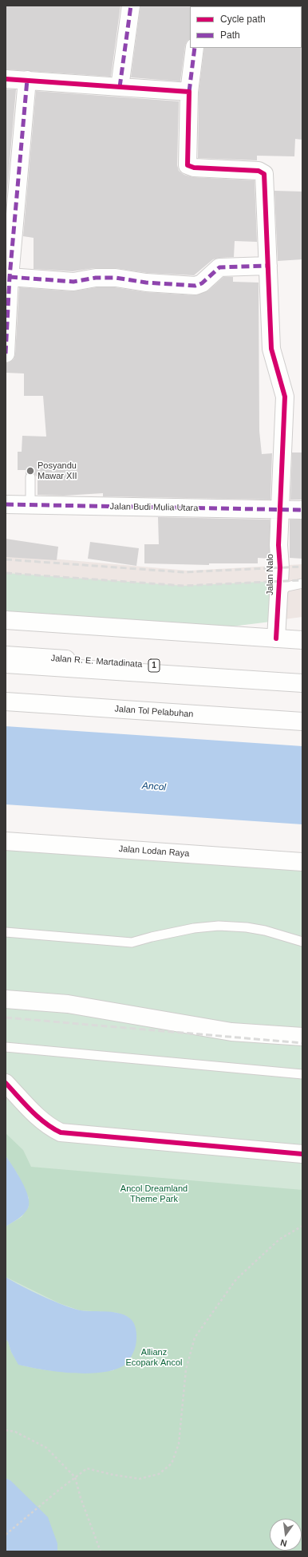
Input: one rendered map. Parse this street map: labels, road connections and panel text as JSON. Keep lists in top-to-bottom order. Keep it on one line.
{"streets":{"main road":["Jalan Budi Mulia Utara","Jalan Nalo","Jalan R. E. Martadinata","1","Jalan Tol Pelabuhan","Jalan Lodan Raya"]},"crossings":[["Jalan Budi Mulia Utara","Jalan Nalo"]],"water":["Ancol"],"parks":["Ancol Dreamland Theme Park","Allianz Ecopark Ancol"],"places":["Posyandu Mawar XII"],"legend":["Cycle path","Path"],"north":"bottom"}
